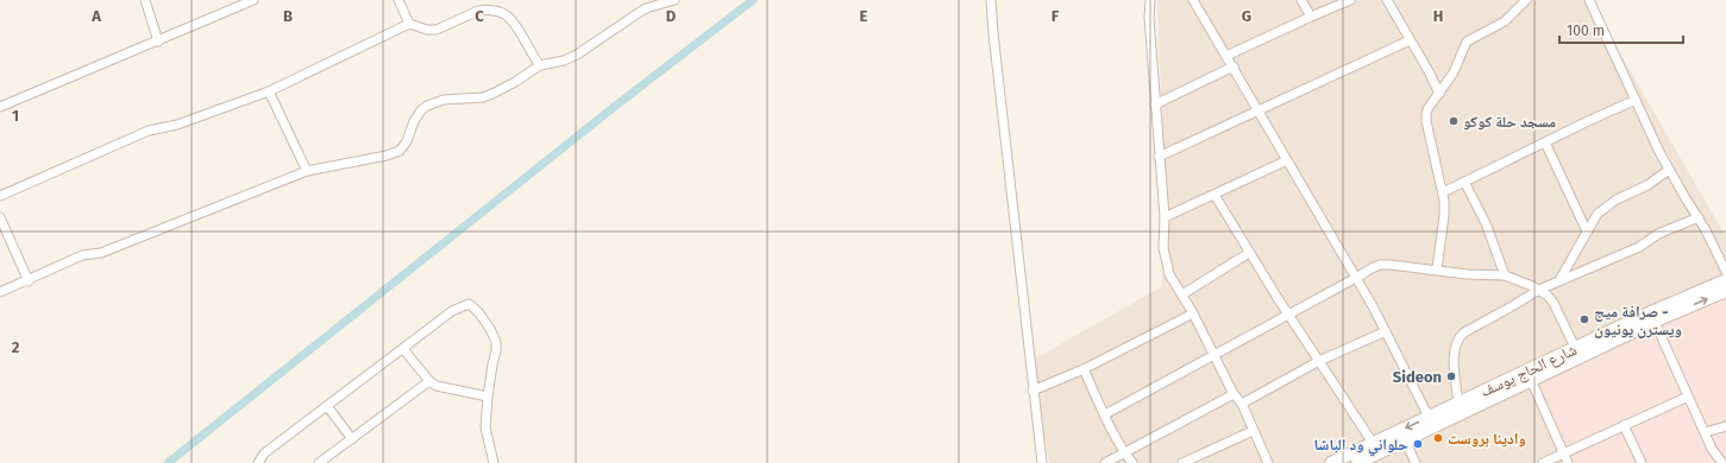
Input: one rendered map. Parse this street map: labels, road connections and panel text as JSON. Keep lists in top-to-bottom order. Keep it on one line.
{"streets":{"main road":["شارع الحاج يوسف"]},"places":["مسجد حلة كوكو","صرافة ميج - ويسترن يونيون","Sideon","وادينا بروست","حلواني ود الباشا"],"scale_bar":"100 m","grid":{"columns":["A","B","C","D","E","F","G","H"],"rows":["1","2"]}}
